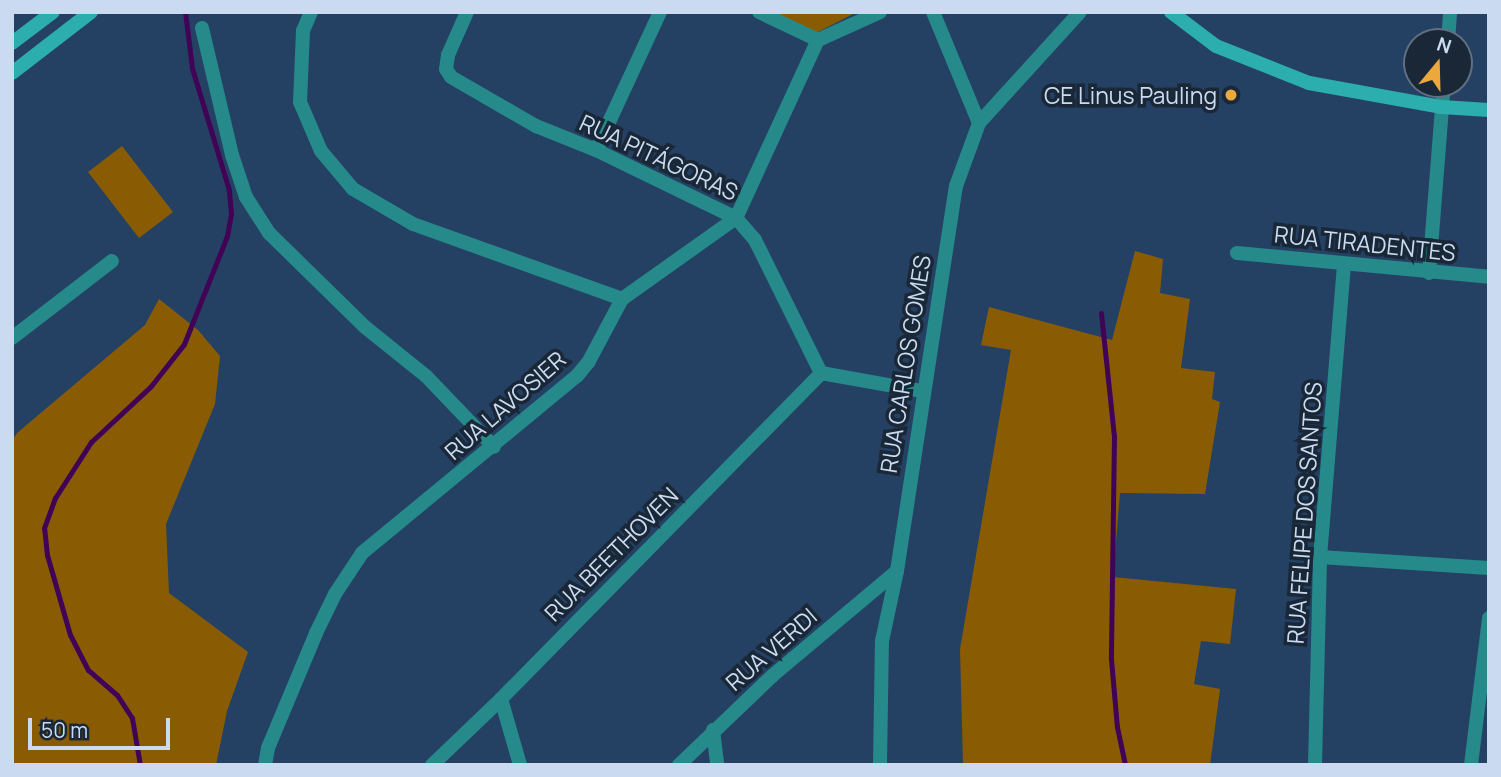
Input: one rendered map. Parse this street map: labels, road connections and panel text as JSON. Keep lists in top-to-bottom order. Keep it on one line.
{"streets":{"street":["RUA PITÁGORAS","RUA TIRADENTES","RUA CARLOS GOMES","RUA LAVOSIER","RUA FELIPE DOS SANTOS","RUA BEETHOVEN","RUA VERDI"]},"crossings":[["RUA PITÁGORAS","RUA LAVOSIER"],["RUA PITÁGORAS","RUA BEETHOVEN"],["RUA TIRADENTES","RUA FELIPE DOS SANTOS"],["RUA CARLOS GOMES","RUA VERDI"]],"places":["CE Linus Pauling"],"scale_bar":"50 m","north":"top"}
